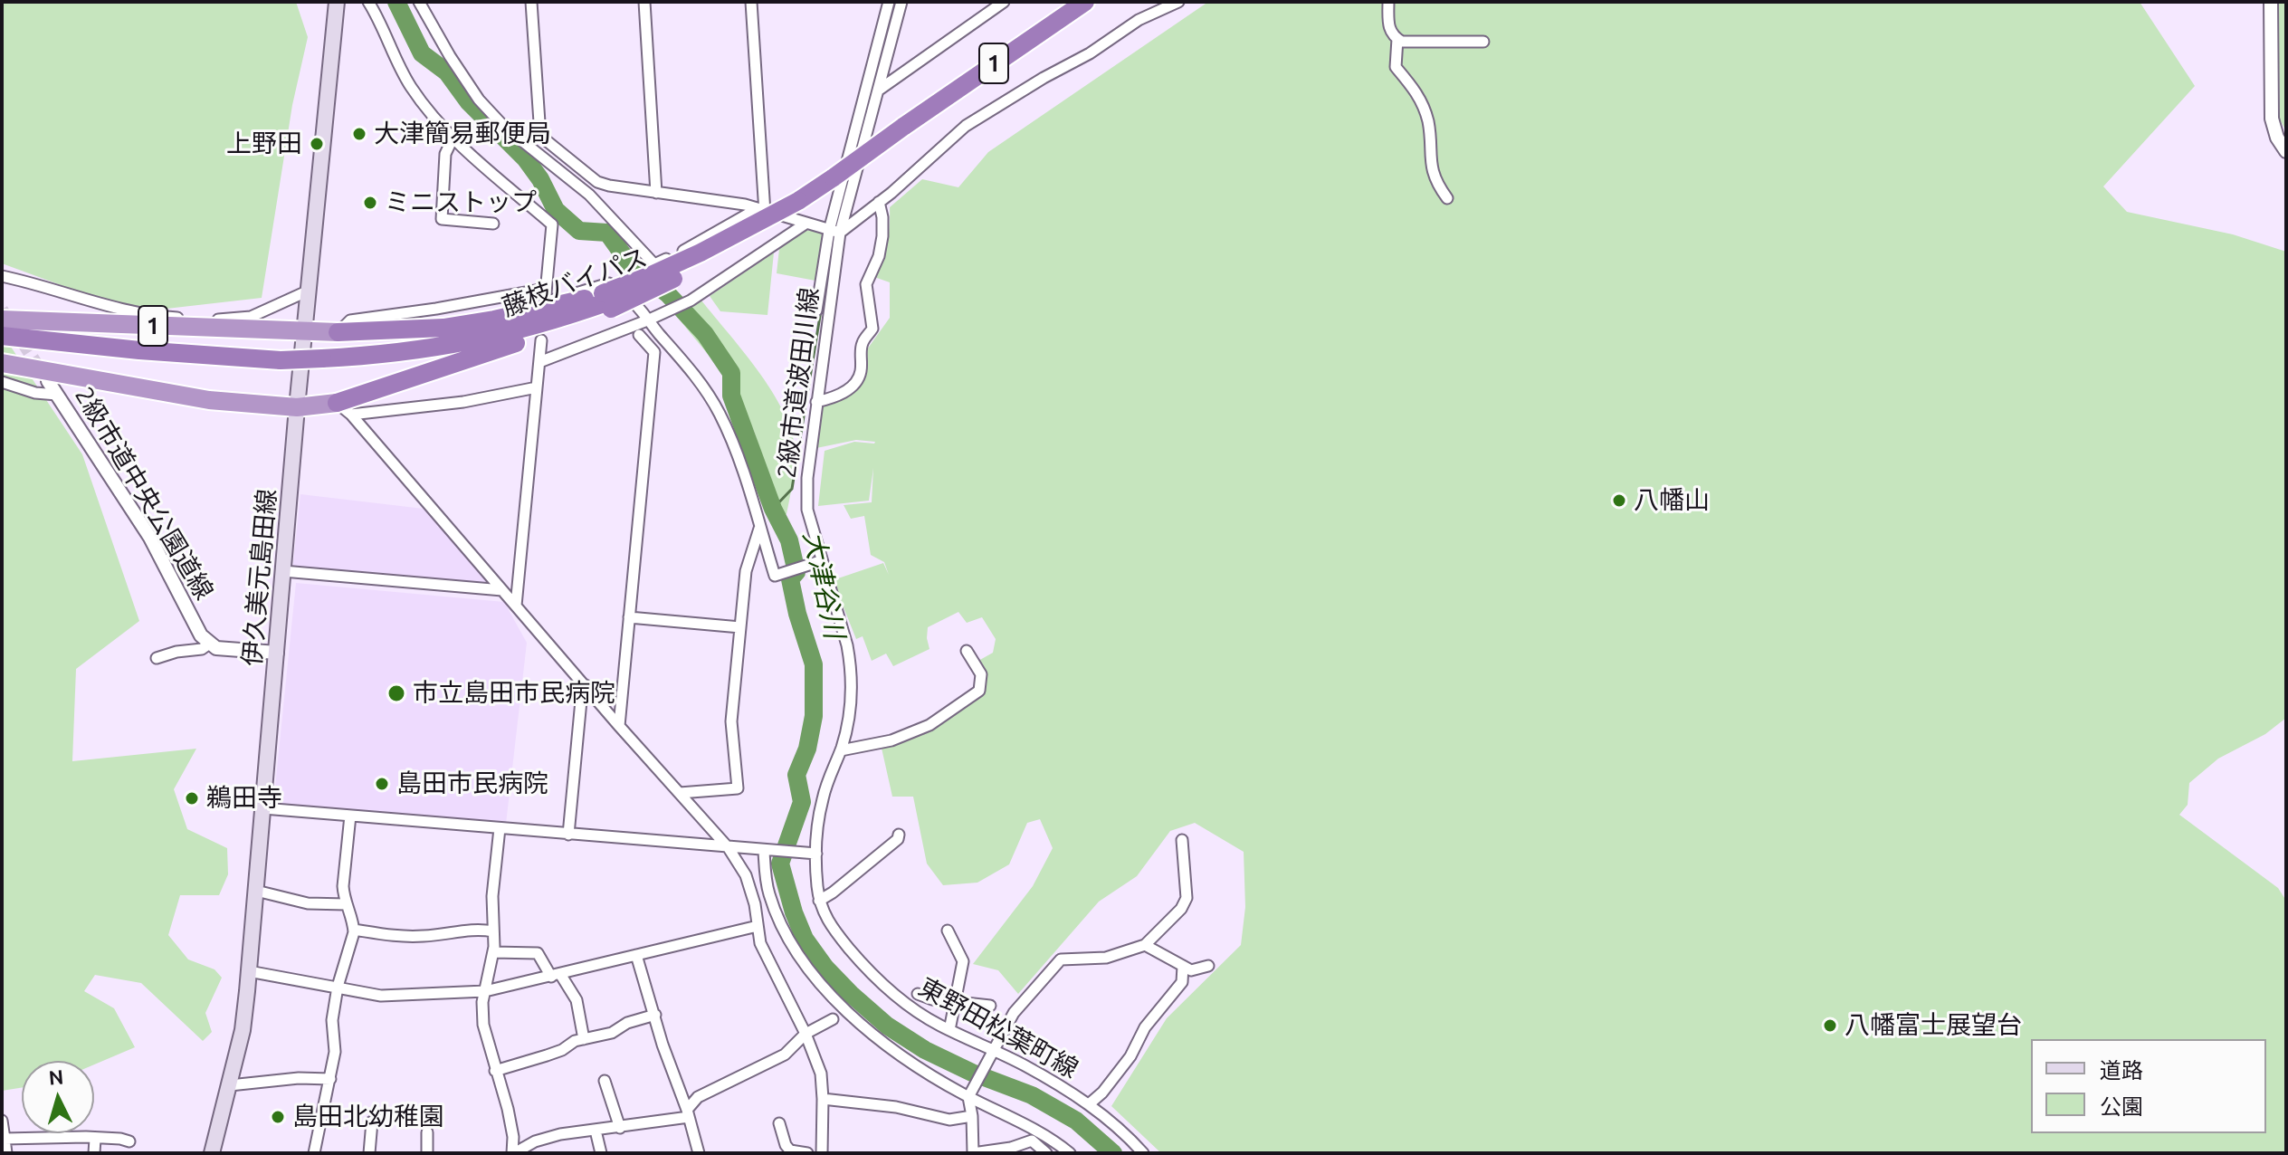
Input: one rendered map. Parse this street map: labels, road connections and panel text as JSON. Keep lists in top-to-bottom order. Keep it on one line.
{"streets":{"highway":["1","藤枝バイパス"],"main road":["伊久美元島田線"],"street":["2級市道波田川線","2級市道中央公園道線","東野田松葉町線"]},"crossings":[["1","藤枝バイパス"],["1","伊久美元島田線"],["2級市道波田川線","東野田松葉町線"]],"water":["大津谷川"],"places":["大津簡易郵便局","上野田","ミニストップ","八幡山","市立島田市民病院","島田市民病院","鵜田寺","八幡富士展望台","島田北幼稚園"],"legend":["道路","公園"],"north":"top"}
